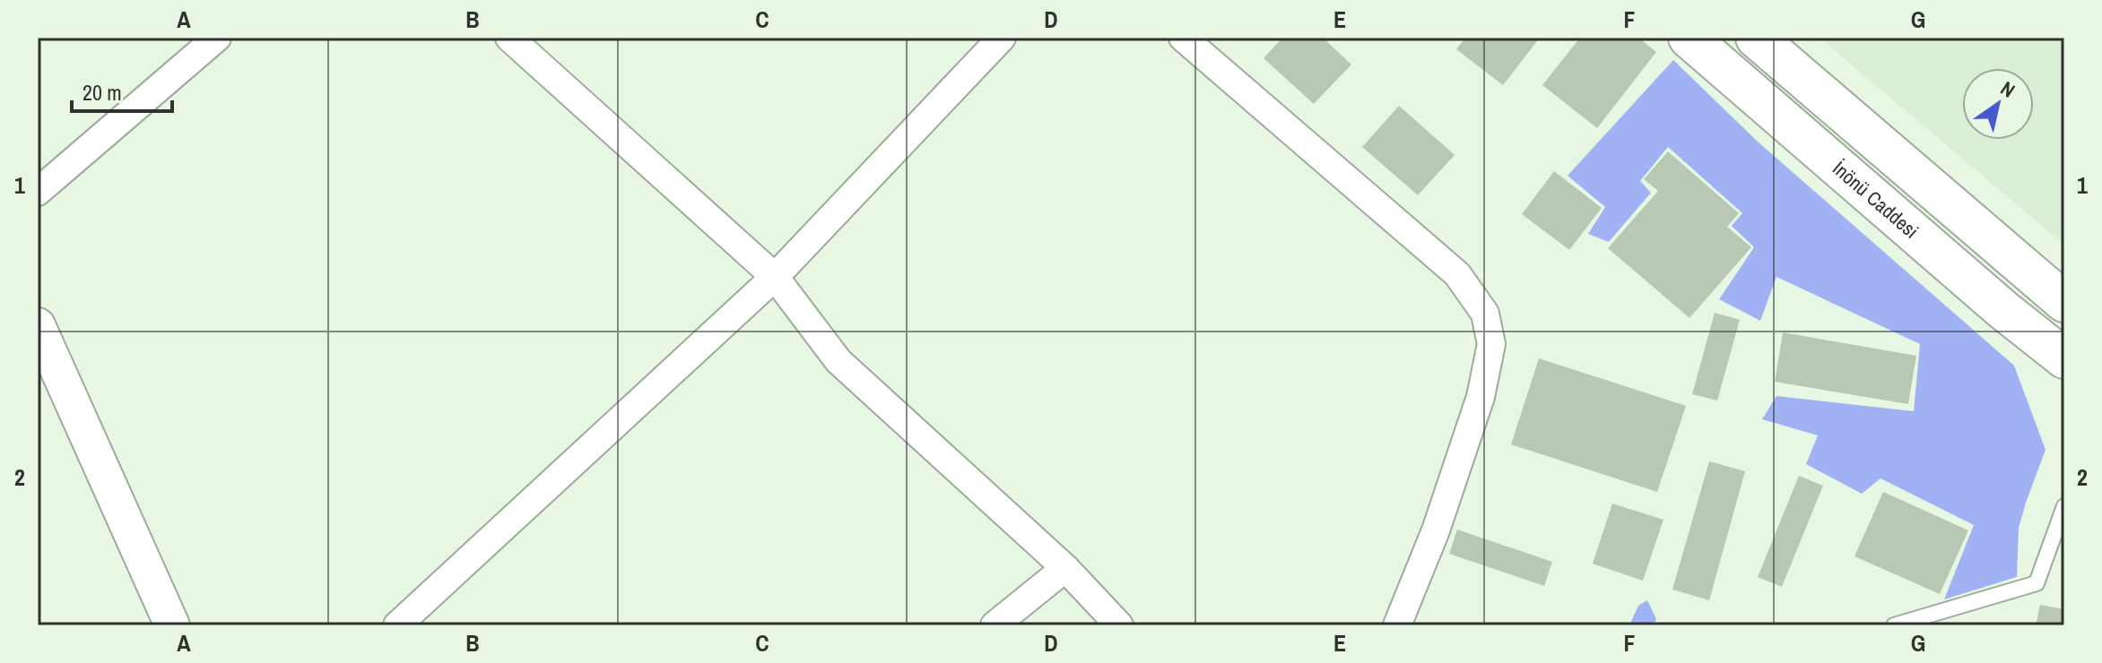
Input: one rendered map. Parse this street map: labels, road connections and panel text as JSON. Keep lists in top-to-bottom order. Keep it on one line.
{"streets":{"main road":["İnönü Caddesi"]},"scale_bar":"20 m","north":"top right","grid":{"columns":["A","B","C","D","E","F","G"],"rows":["1","2"]}}
